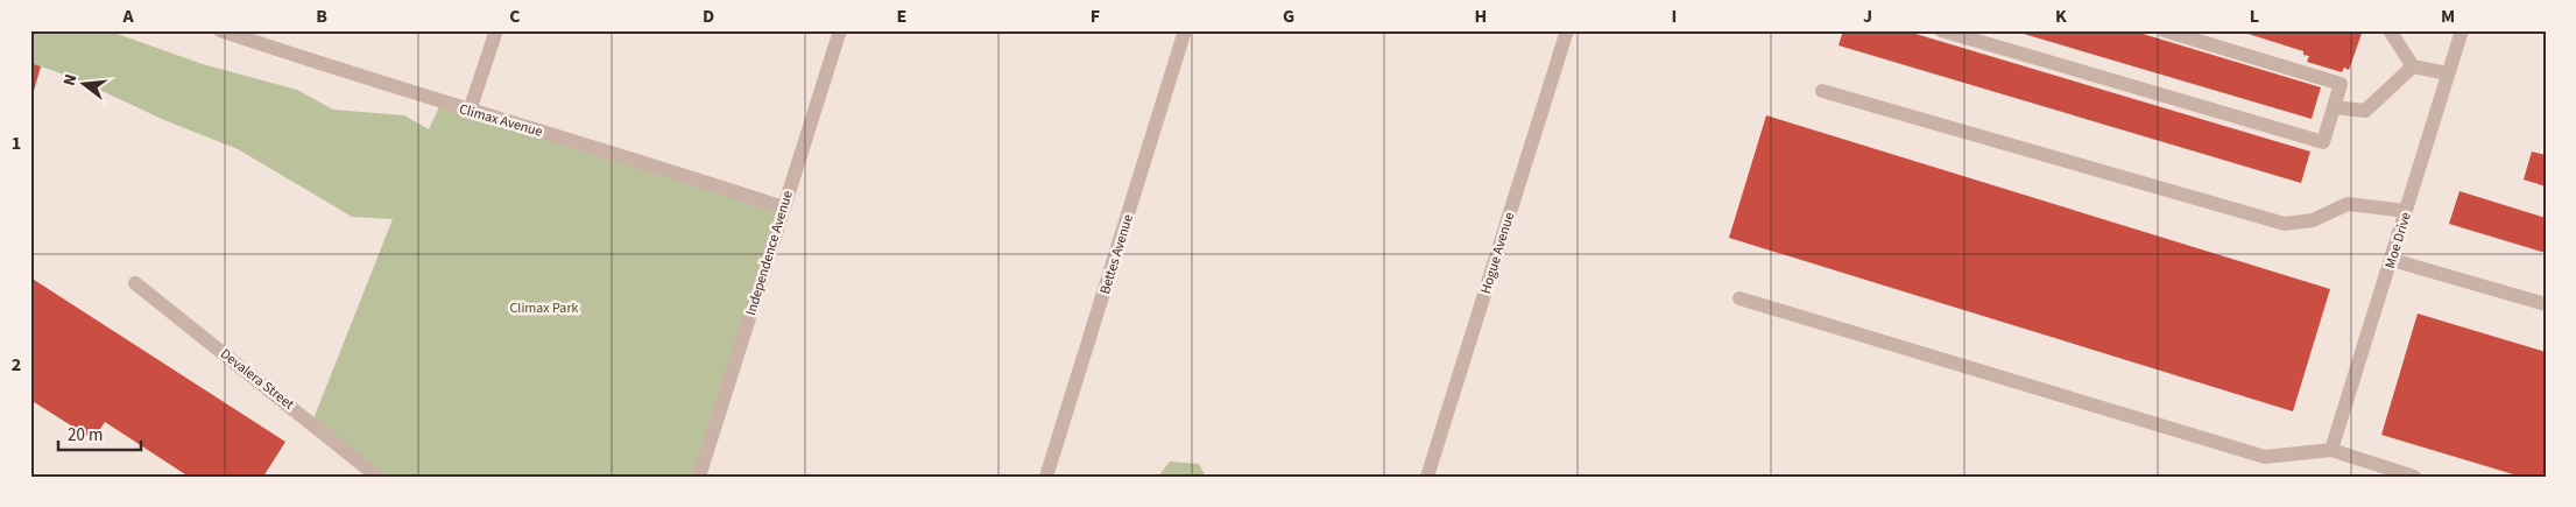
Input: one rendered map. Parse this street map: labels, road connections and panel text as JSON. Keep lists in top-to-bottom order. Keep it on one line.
{"streets":{"street":["Climax Avenue","Moe Drive","Independence Avenue","Hogue Avenue","Bettes Avenue","Devalera Street"]},"crossings":[["Climax Avenue","Independence Avenue"]],"parks":["Climax Park"],"scale_bar":"20 m","north":"left","grid":{"columns":["A","B","C","D","E","F","G","H","I","J","K","L","M"],"rows":["1","2"]}}
